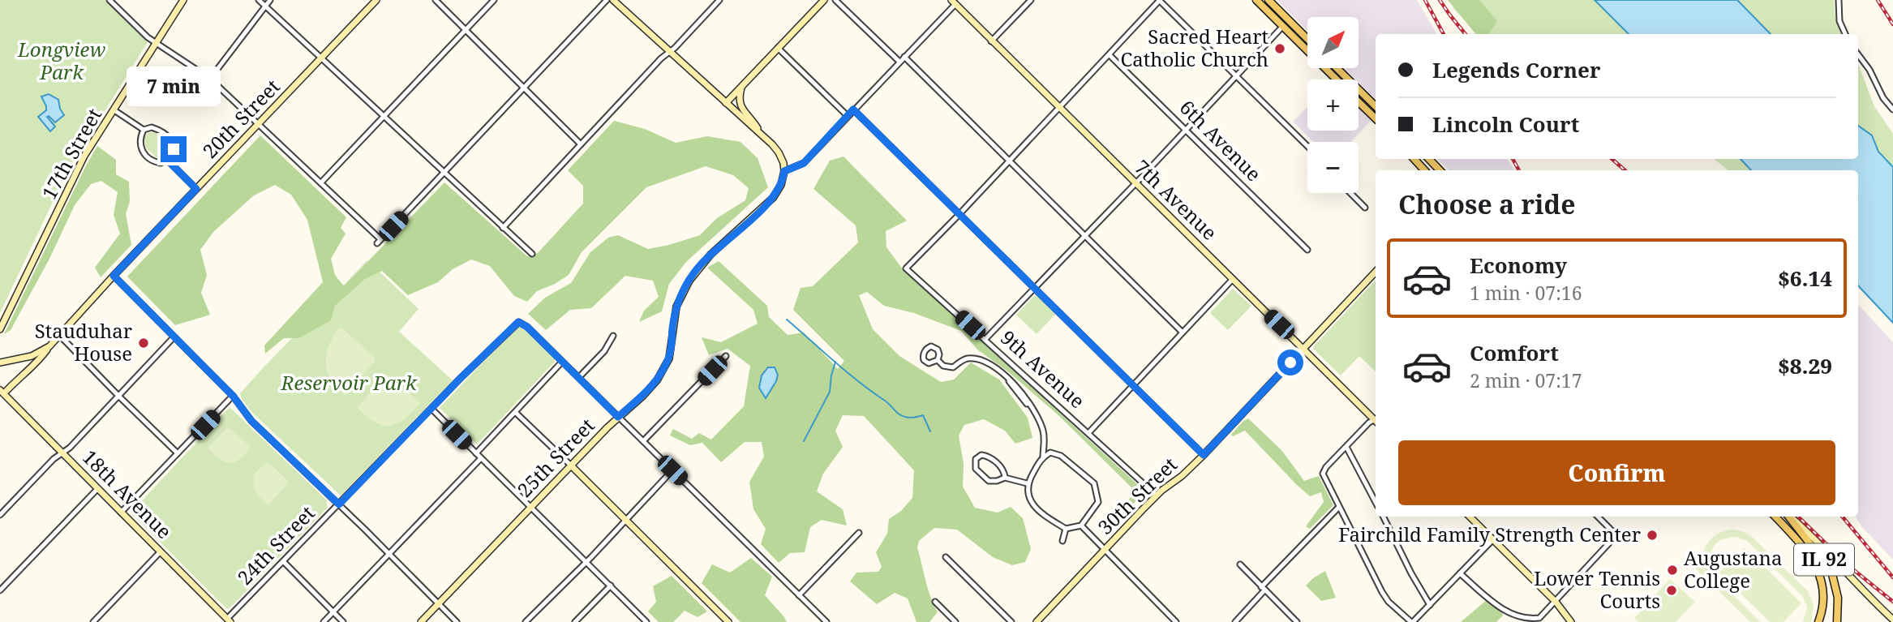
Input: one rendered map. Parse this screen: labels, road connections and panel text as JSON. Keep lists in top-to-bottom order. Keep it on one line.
{"streets":{"main road":["IL 92"],"street":["20th Street","6th Avenue","17th Street","7th Avenue","9th Avenue","25th Street","18th Avenue","30th Street","24th Street"]},"crossings":[["7th Avenue","30th Street"],["9th Avenue","30th Street"],["18th Avenue","24th Street"]],"parks":["Longview Park","Reservoir Park"],"places":["Sacred Heart Catholic Church","Stauduhar House","Fairchild Family Strength Center","Augustana College","Lower Tennis Courts"],"north":"top right","page":{"map_buttons":["+","−"],"banner":["Legends Corner","Lincoln Court"],"bubble":"7 min","heading":"Choose a ride","list":[{"name":"Economy","note":"1 min · 07:16","value":"$6.14"},{"name":"Comfort","note":"2 min · 07:17","value":"$8.29"}],"buttons":"Confirm"}}
